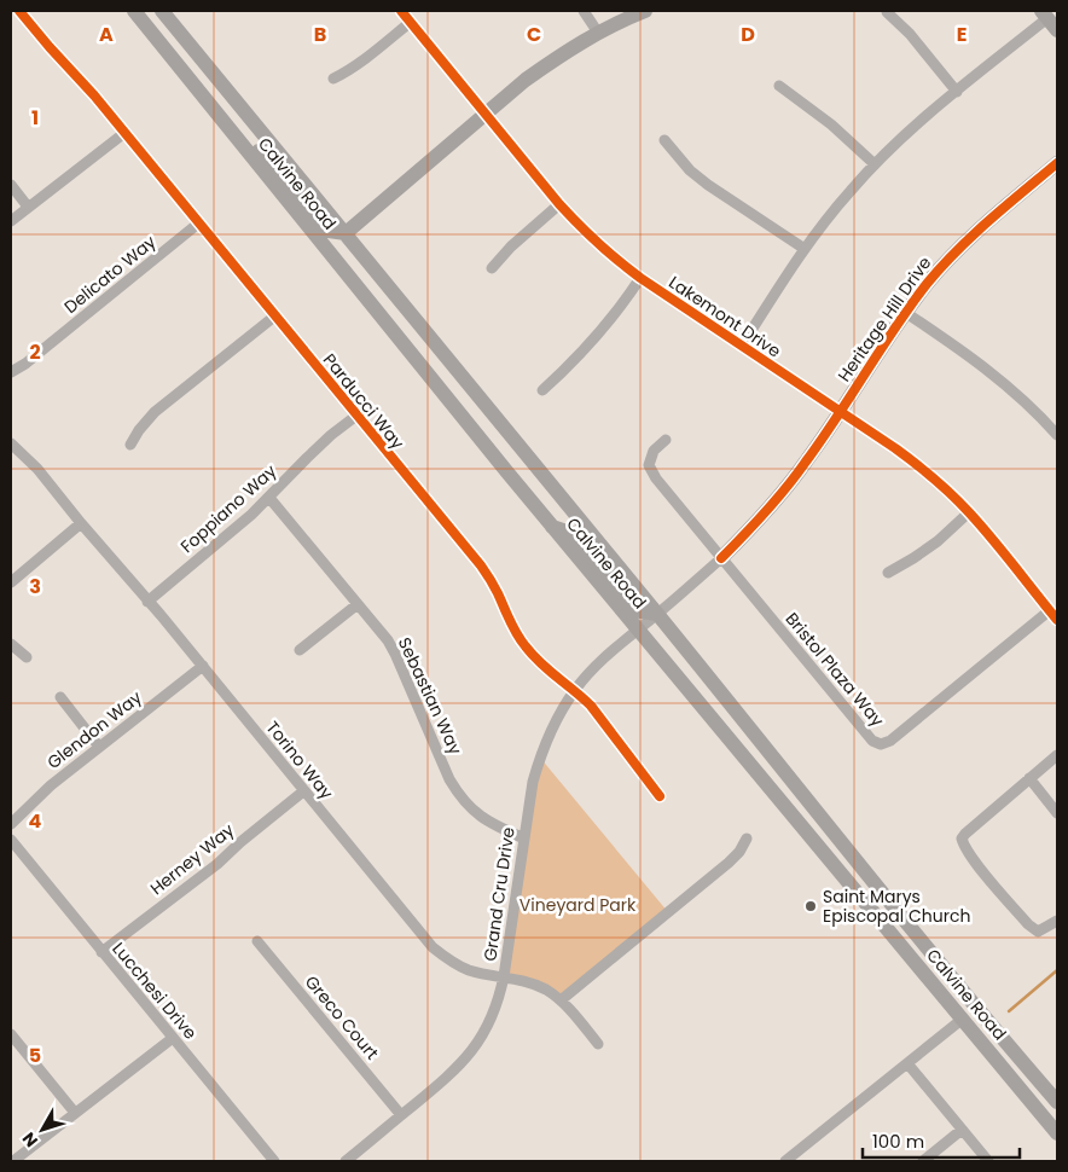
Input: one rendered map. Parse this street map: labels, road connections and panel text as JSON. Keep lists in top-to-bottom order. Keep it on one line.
{"streets":{"main road":["Calvine Road","Heritage Hill Drive"],"street":["Delicato Way","Lakemont Drive","Parducci Way","Foppiano Way","Bristol Plaza Way","Sebastian Way","Glendon Way","Torino Way","Herney Way","Grand Cru Drive","Lucchesi Drive","Greco Court"]},"crossings":[["Calvine Road","Heritage Hill Drive"],["Calvine Road","Grand Cru Drive"],["Delicato Way","Parducci Way"],["Lakemont Drive","Heritage Hill Drive"],["Lakemont Drive","Bristol Plaza Way"],["Heritage Hill Drive","Bristol Plaza Way"],["Heritage Hill Drive","Grand Cru Drive"],["Parducci Way","Foppiano Way"],["Parducci Way","Grand Cru Drive"],["Foppiano Way","Sebastian Way"],["Foppiano Way","Torino Way"],["Sebastian Way","Grand Cru Drive"],["Glendon Way","Torino Way"],["Torino Way","Herney Way"],["Torino Way","Grand Cru Drive"],["Herney Way","Lucchesi Drive"],["Grand Cru Drive","Greco Court"]],"parks":["Vineyard Park"],"places":["Saint Marys Episcopal Church"],"scale_bar":"100 m","north":"bottom left","grid":{"columns":["A","B","C","D","E"],"rows":["1","2","3","4","5"]}}
